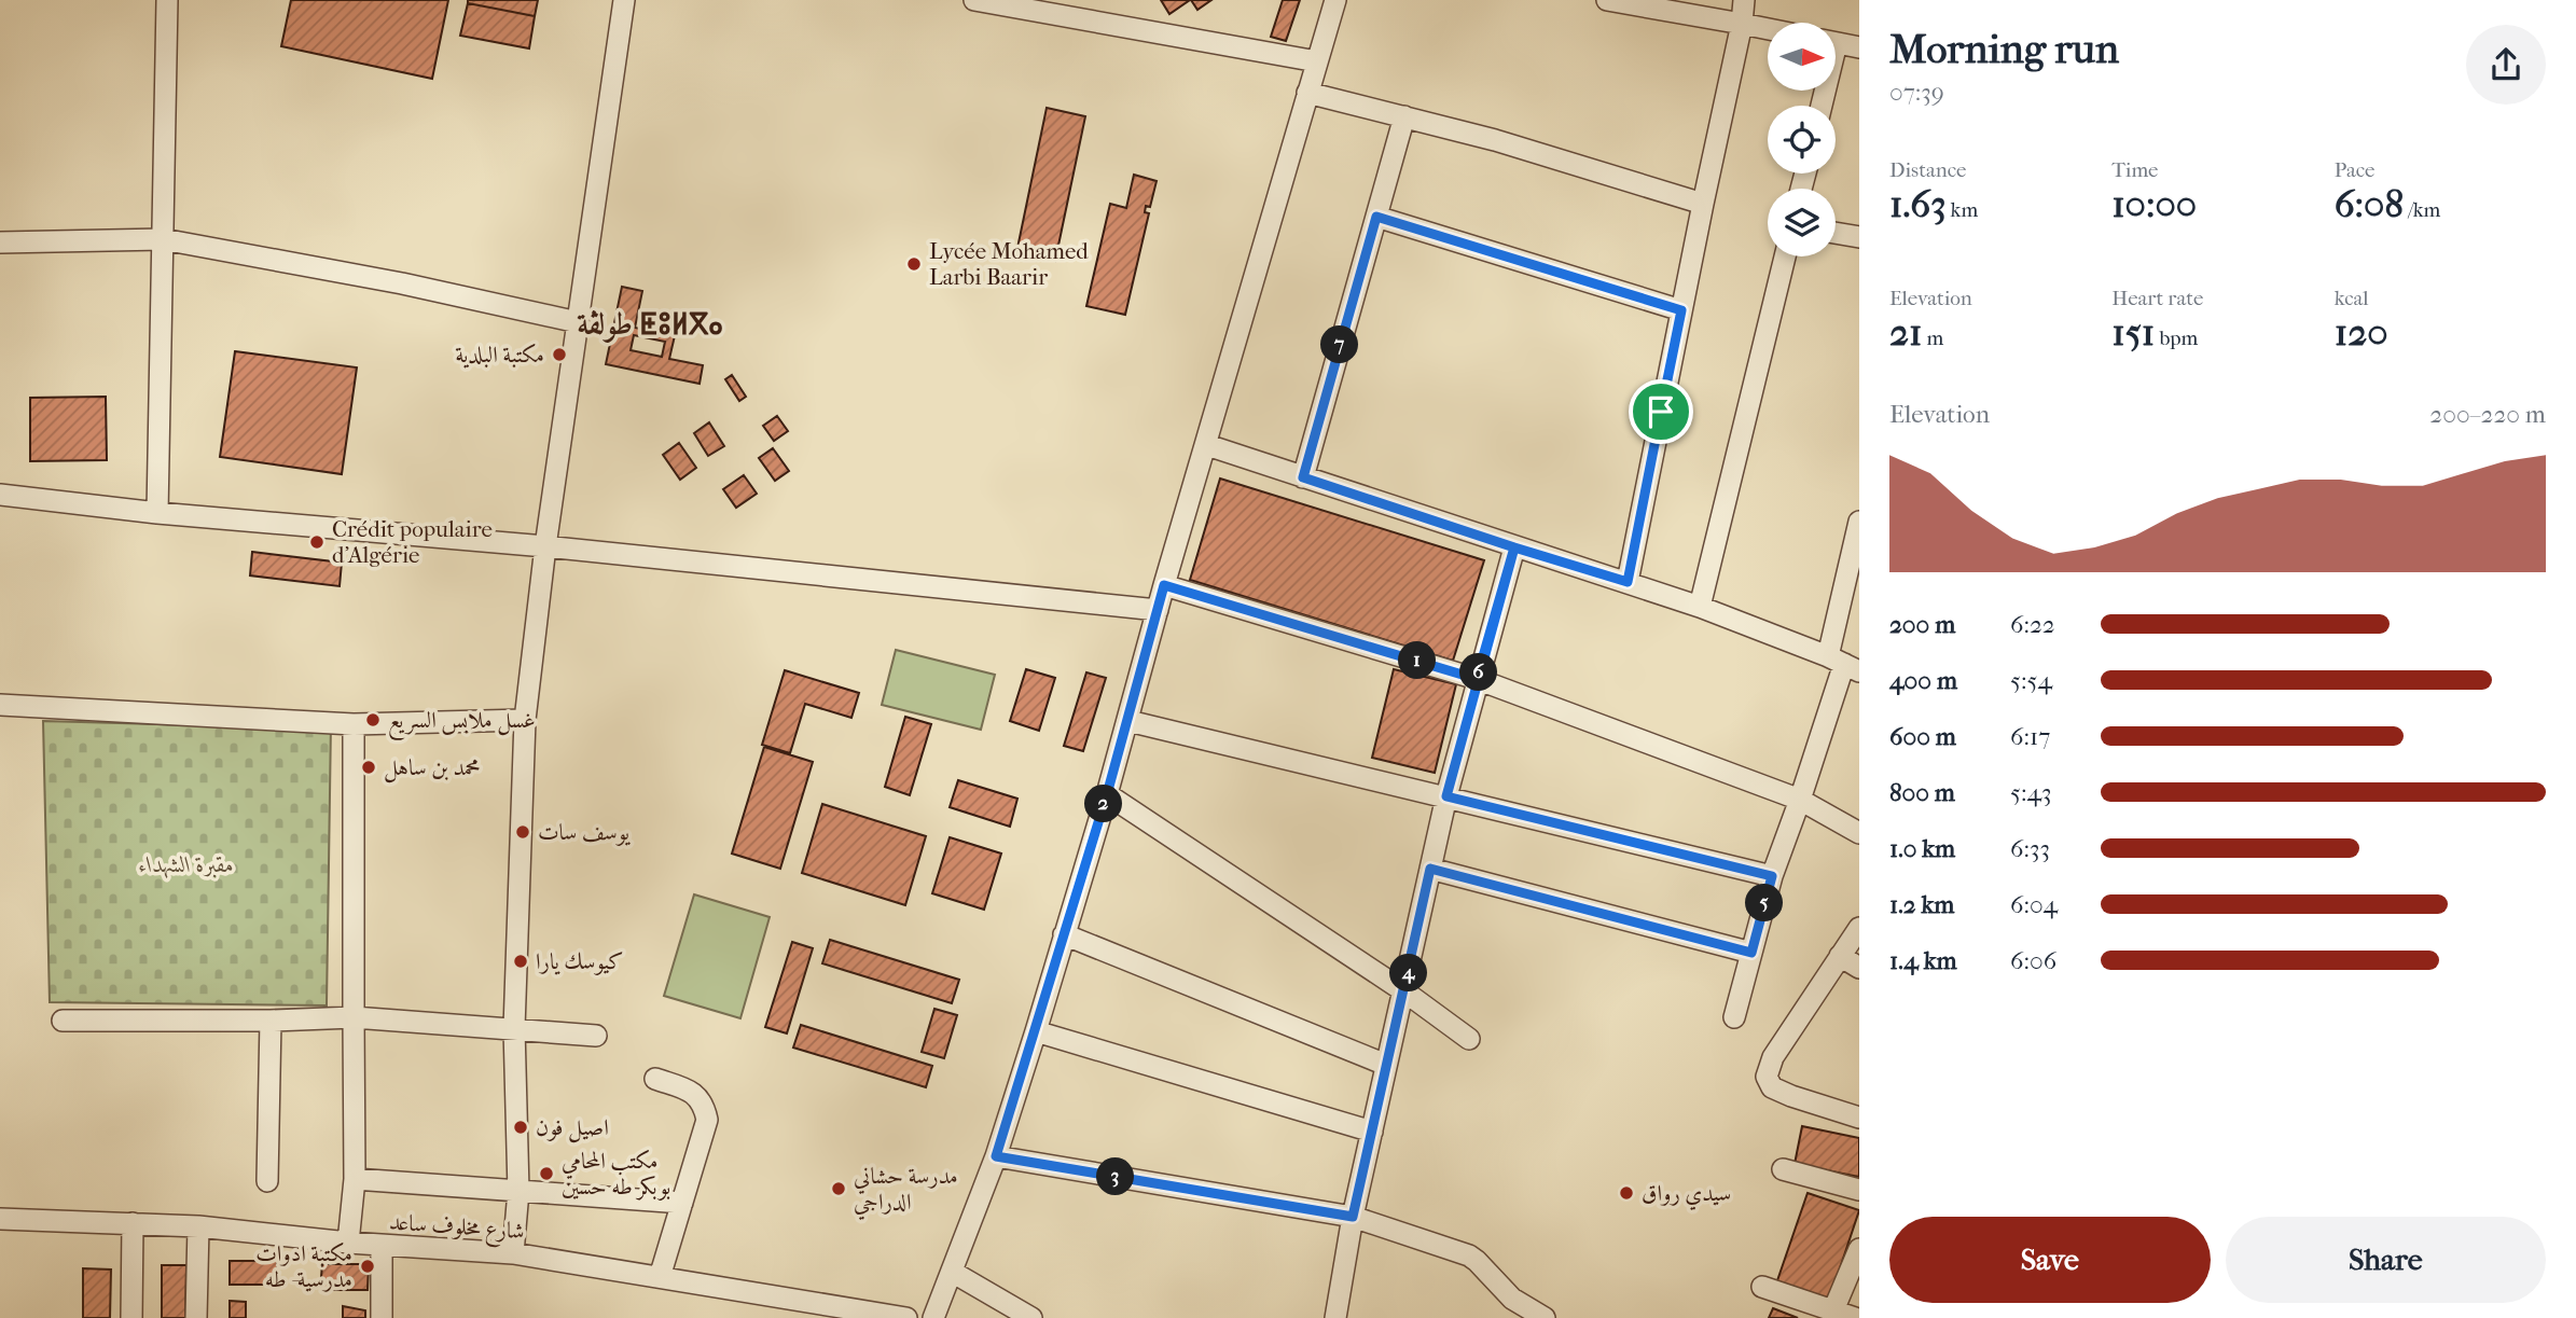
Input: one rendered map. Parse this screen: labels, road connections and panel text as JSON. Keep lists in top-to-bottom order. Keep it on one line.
{"streets":{"street":["شارع مخلوف ساعد"]},"districts":["طولڤة ⵟⵓⵍⴳⴰ"],"parks":["مقبرة الشهداء"],"places":["Lycée Mohamed Larbi Baarir","مكتبة البلدية","Crédit populaire d'Algérie","غسل ملابس السريع","محمد بن ساهل","يوسف سات","كيوسك يارا","اصيل فون","مكتب المحامي بوبكر طه حسين","مدرسة حشاني الدراجي","سيدي رواق","مكتبة ادوات مدرسية- طه"],"north":"right","page":{"heading":["Morning run","07:39"],"stats":[["Distance","1.63 km"],["Time","10:00"],["Pace","6:08 /km"],["Elevation","21 m"],["Heart rate","151 bpm"],["kcal","120"]],"pins":["7","1","6","2","5","4","3"],"chart":["Elevation","200–220 m"],"list":[{"name":"200 m","note":"6:22"},{"name":"400 m","note":"5:54"},{"name":"600 m","note":"6:17"},{"name":"800 m","note":"5:43"},{"name":"1.0 km","note":"6:33"},{"name":"1.2 km","note":"6:04"},{"name":"1.4 km","note":"6:06"}],"buttons":["Save","Share"]}}
